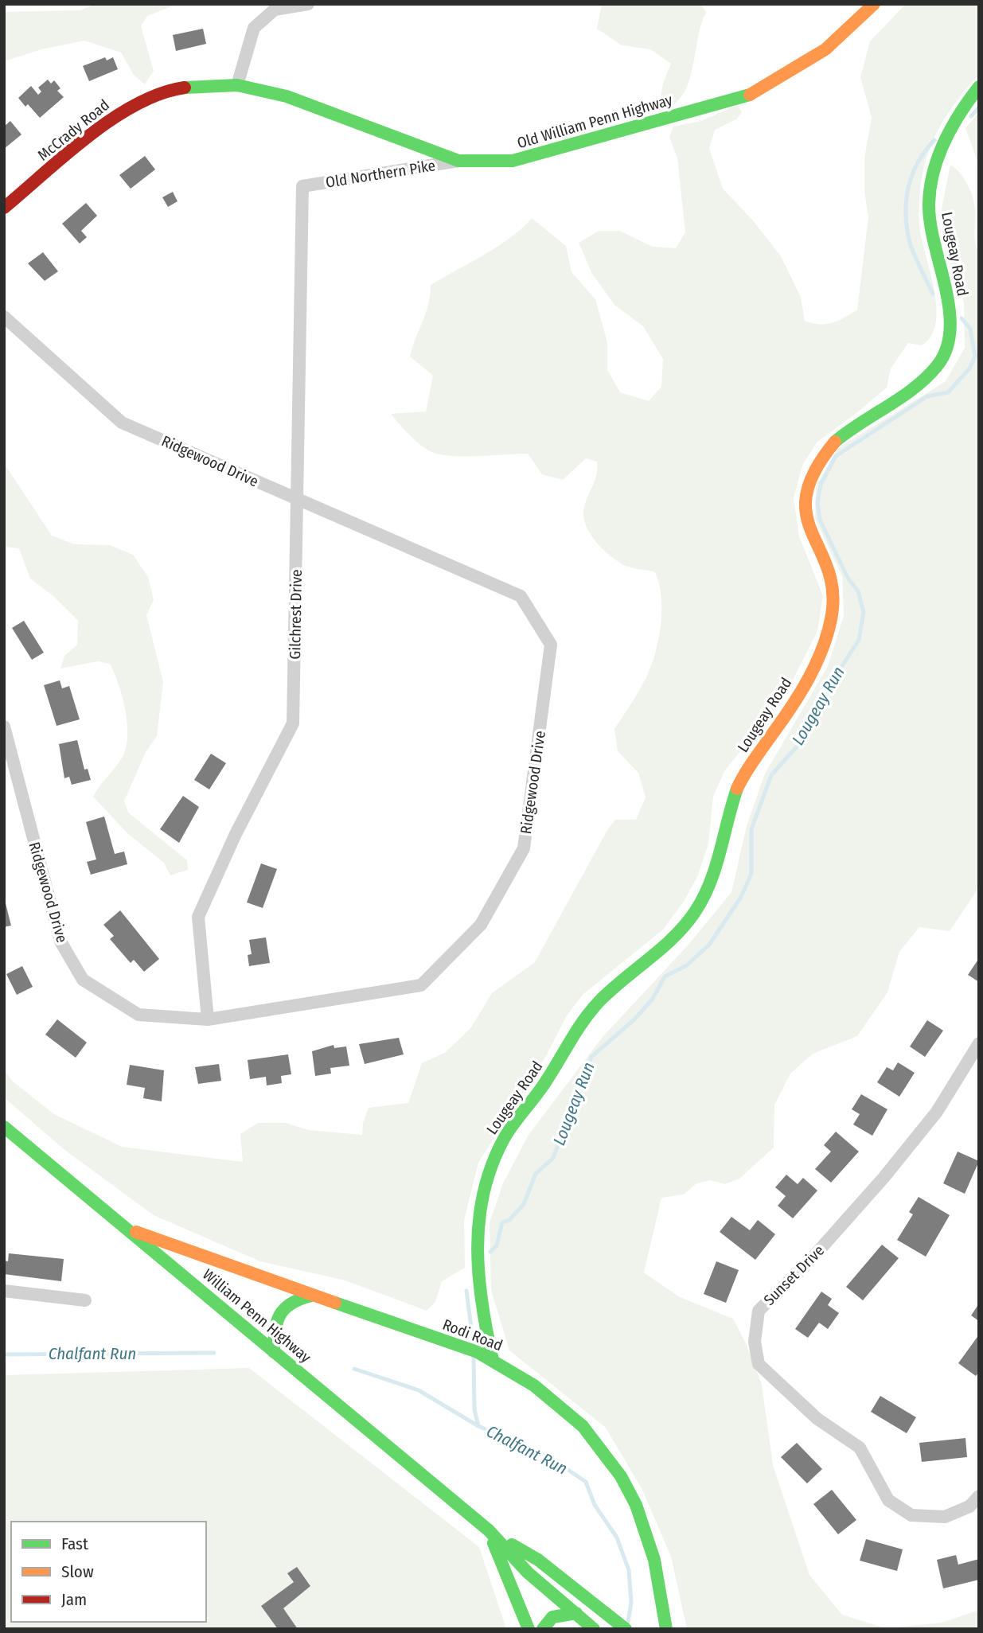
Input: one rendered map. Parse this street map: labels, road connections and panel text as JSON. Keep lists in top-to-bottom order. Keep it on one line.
{"streets":{"main road":["Old William Penn Highway","McCrady Road","Lougeay Road","William Penn Highway","Rodi Road"],"street":["Old Northern Pike","Ridgewood Drive","Gilchrest Drive","Sunset Drive"]},"crossings":[["Old William Penn Highway","McCrady Road"],["Old William Penn Highway","Old Northern Pike"],["Old Northern Pike","Gilchrest Drive"],["Lougeay Road","Rodi Road"],["Ridgewood Drive","Gilchrest Drive"],["William Penn Highway","Rodi Road"]],"water":["Lougeay Run","Chalfant Run"],"legend":["Fast","Slow","Jam"]}
